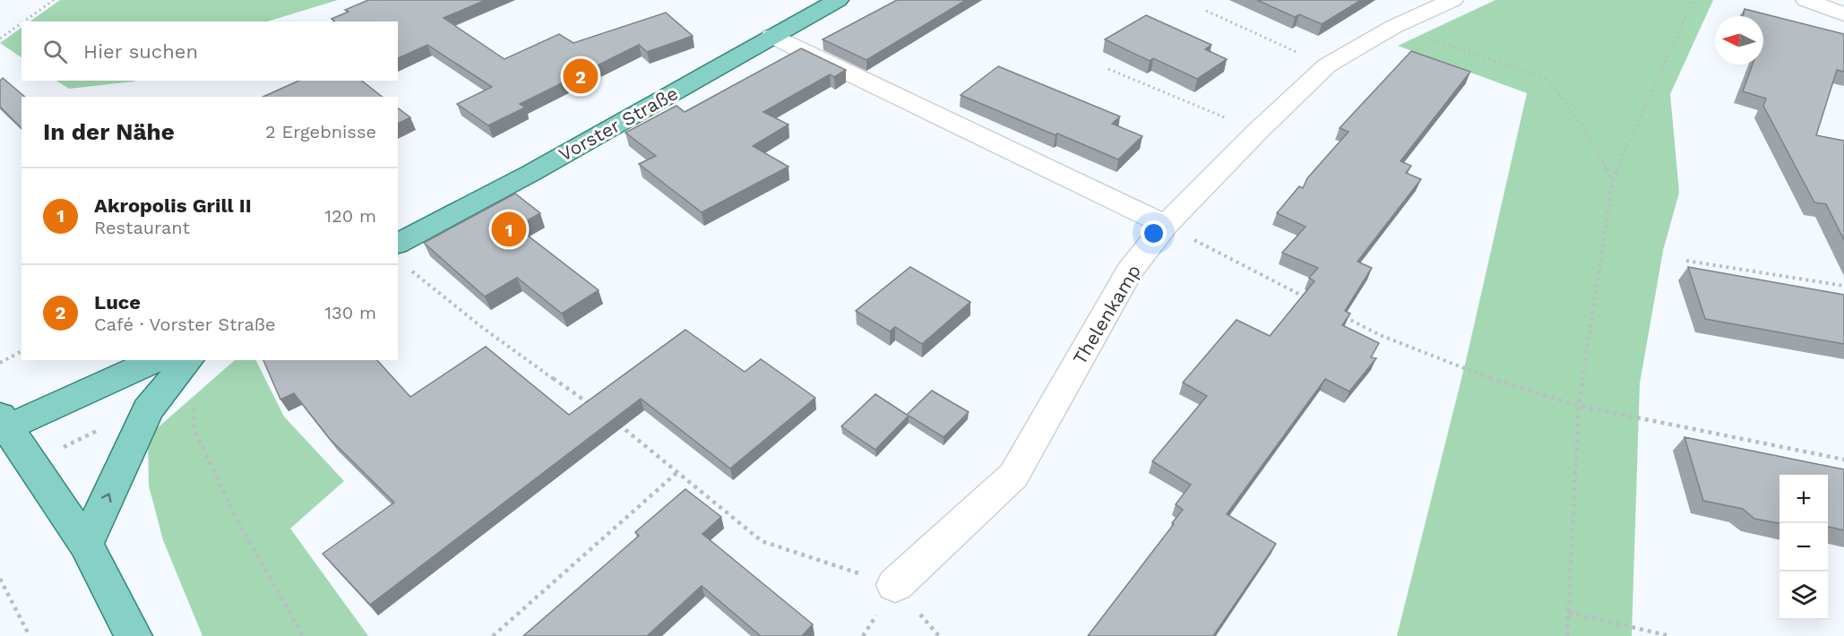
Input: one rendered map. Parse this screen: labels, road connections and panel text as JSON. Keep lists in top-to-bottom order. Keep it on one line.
{"streets":{"main road":["Vorster Straße"],"street":["Thelenkamp"]},"north":"left","page":{"search":"Hier suchen","pins":["2","1"],"heading":["In der Nähe","2 Ergebnisse"],"list":[{"mark":"1","name":"Akropolis Grill II","note":"Restaurant","value":"120 m"},{"mark":"2","name":"Luce","note":"Café · Vorster Straße","value":"130 m"}],"map_buttons":["+","−"]}}
